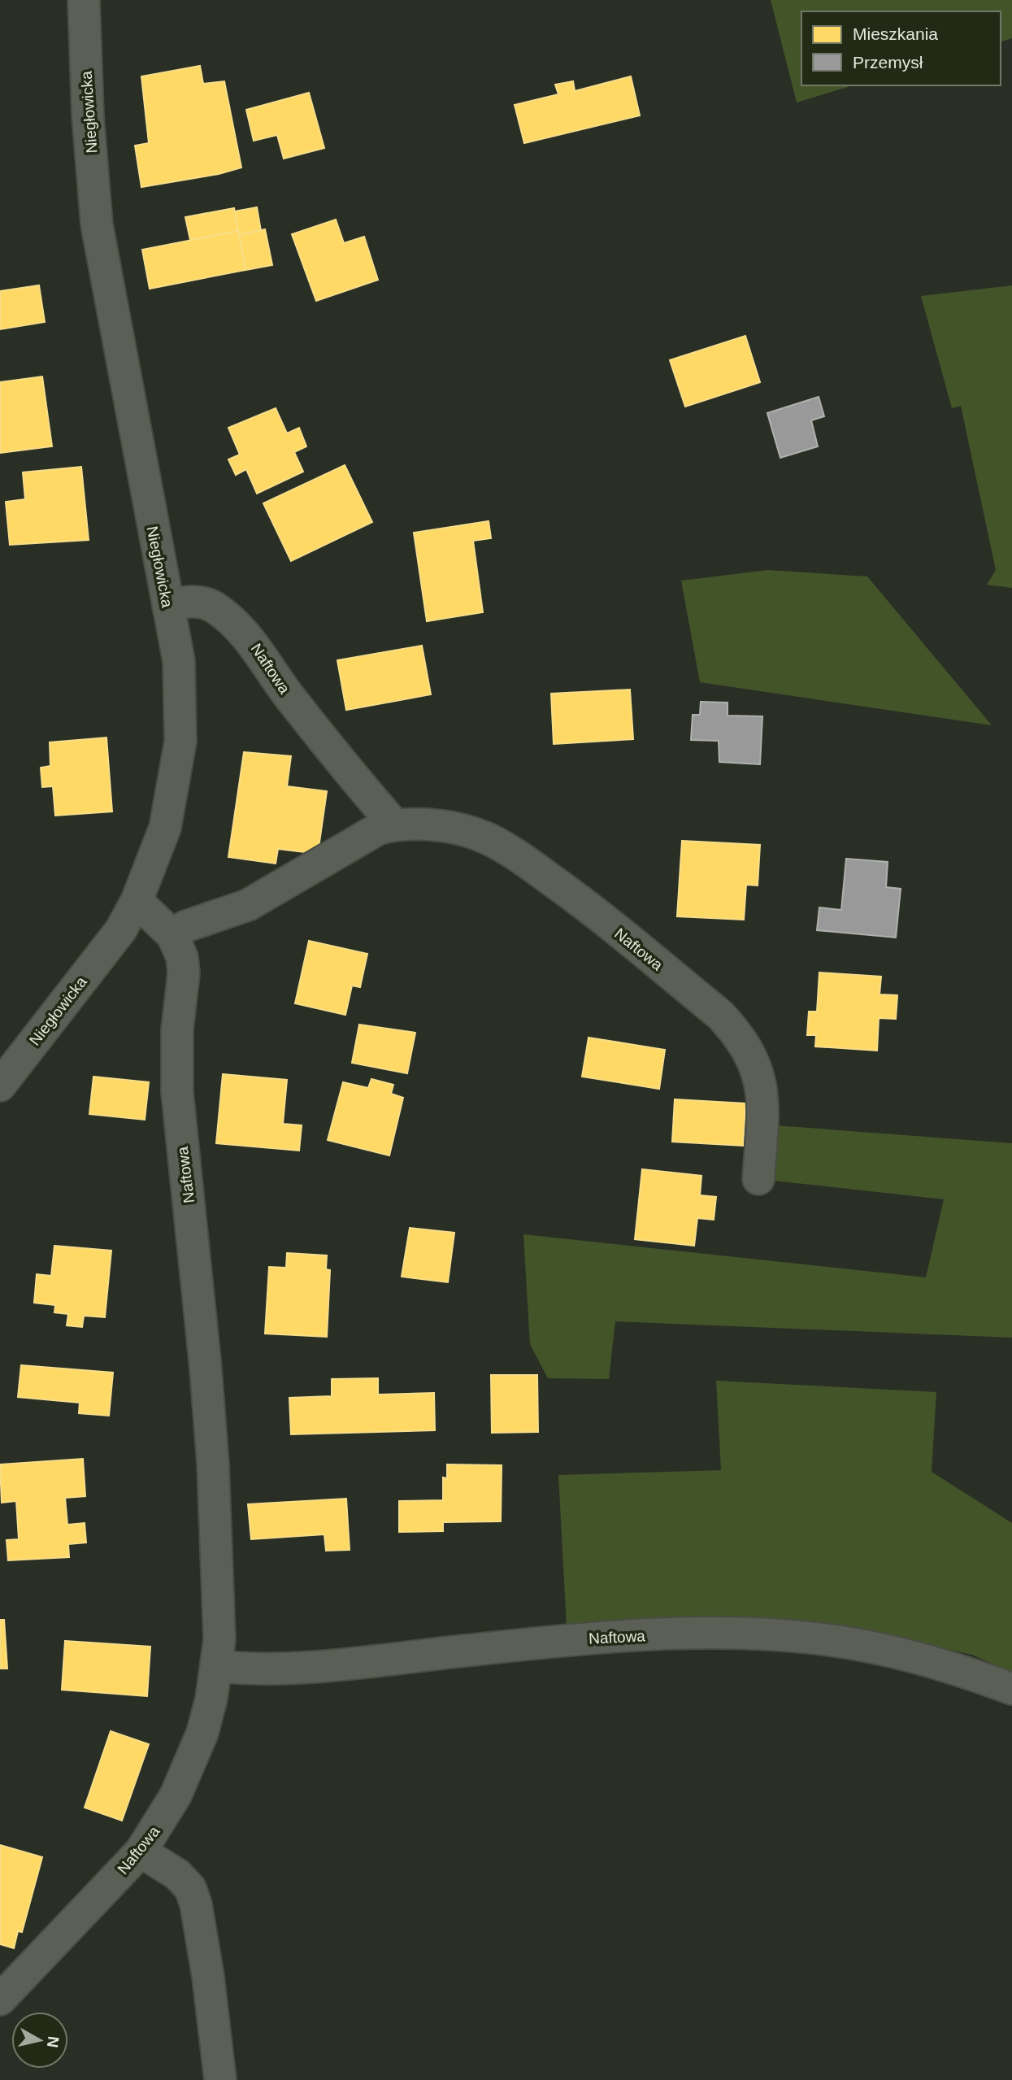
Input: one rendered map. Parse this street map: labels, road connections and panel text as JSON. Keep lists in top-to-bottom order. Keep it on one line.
{"streets":{"street":["Niegłowicka","Naftowa"]},"crossings":[["Niegłowicka","Naftowa"]],"legend":["Mieszkania","Przemysł"],"north":"right"}
